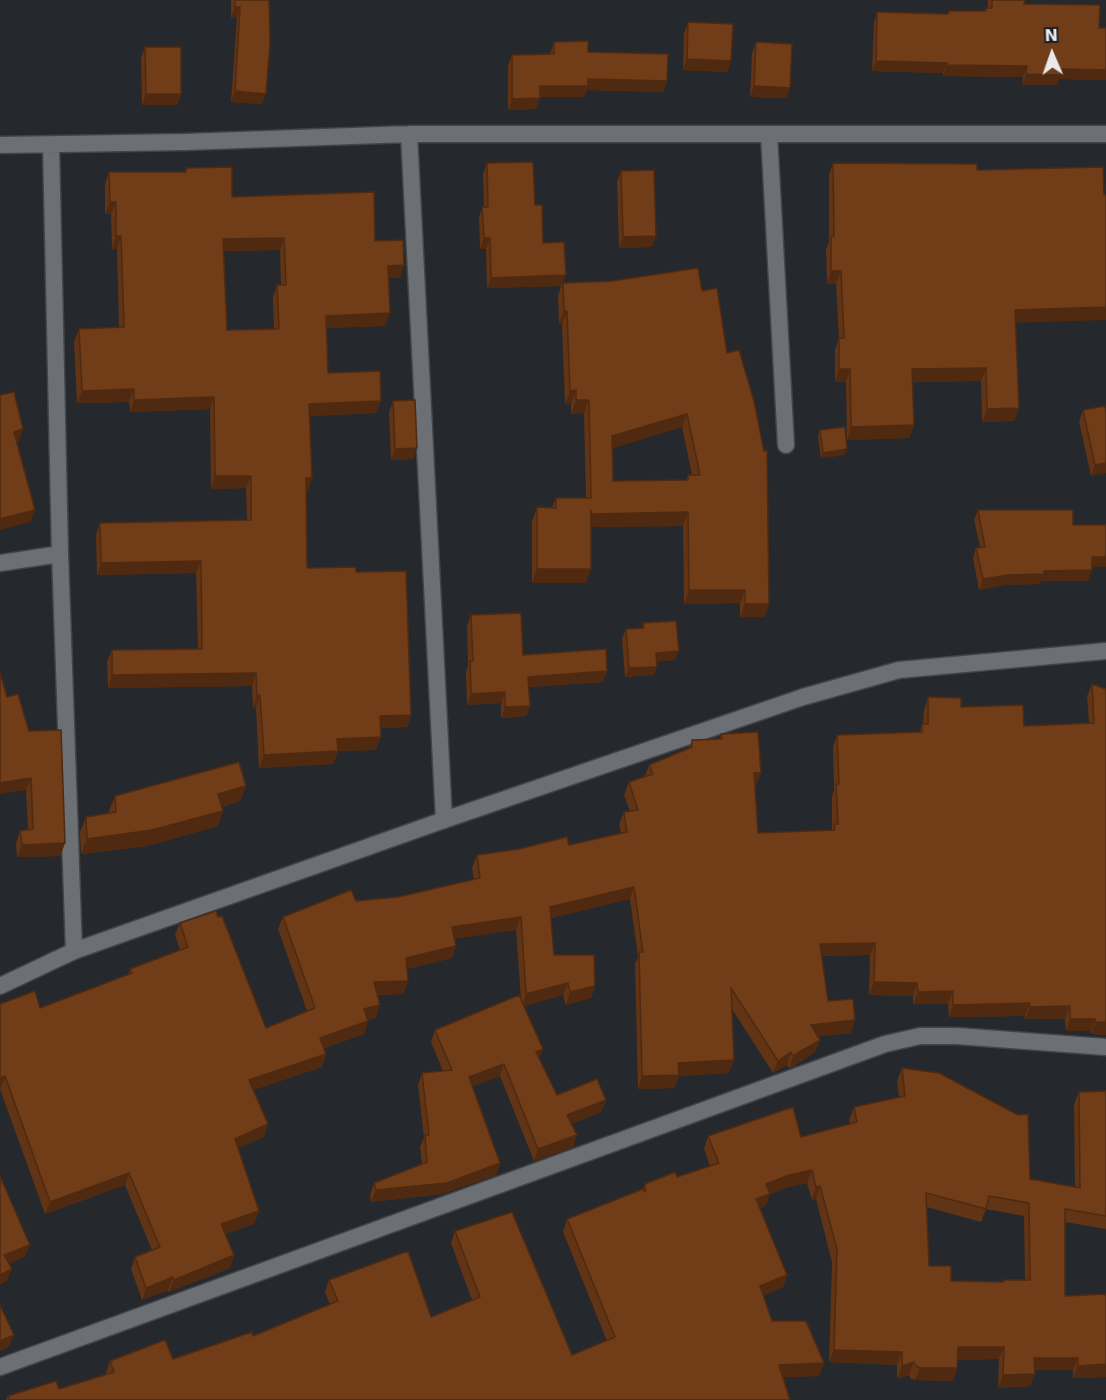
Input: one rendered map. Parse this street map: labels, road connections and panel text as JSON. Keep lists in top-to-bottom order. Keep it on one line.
{"north":"top"}
